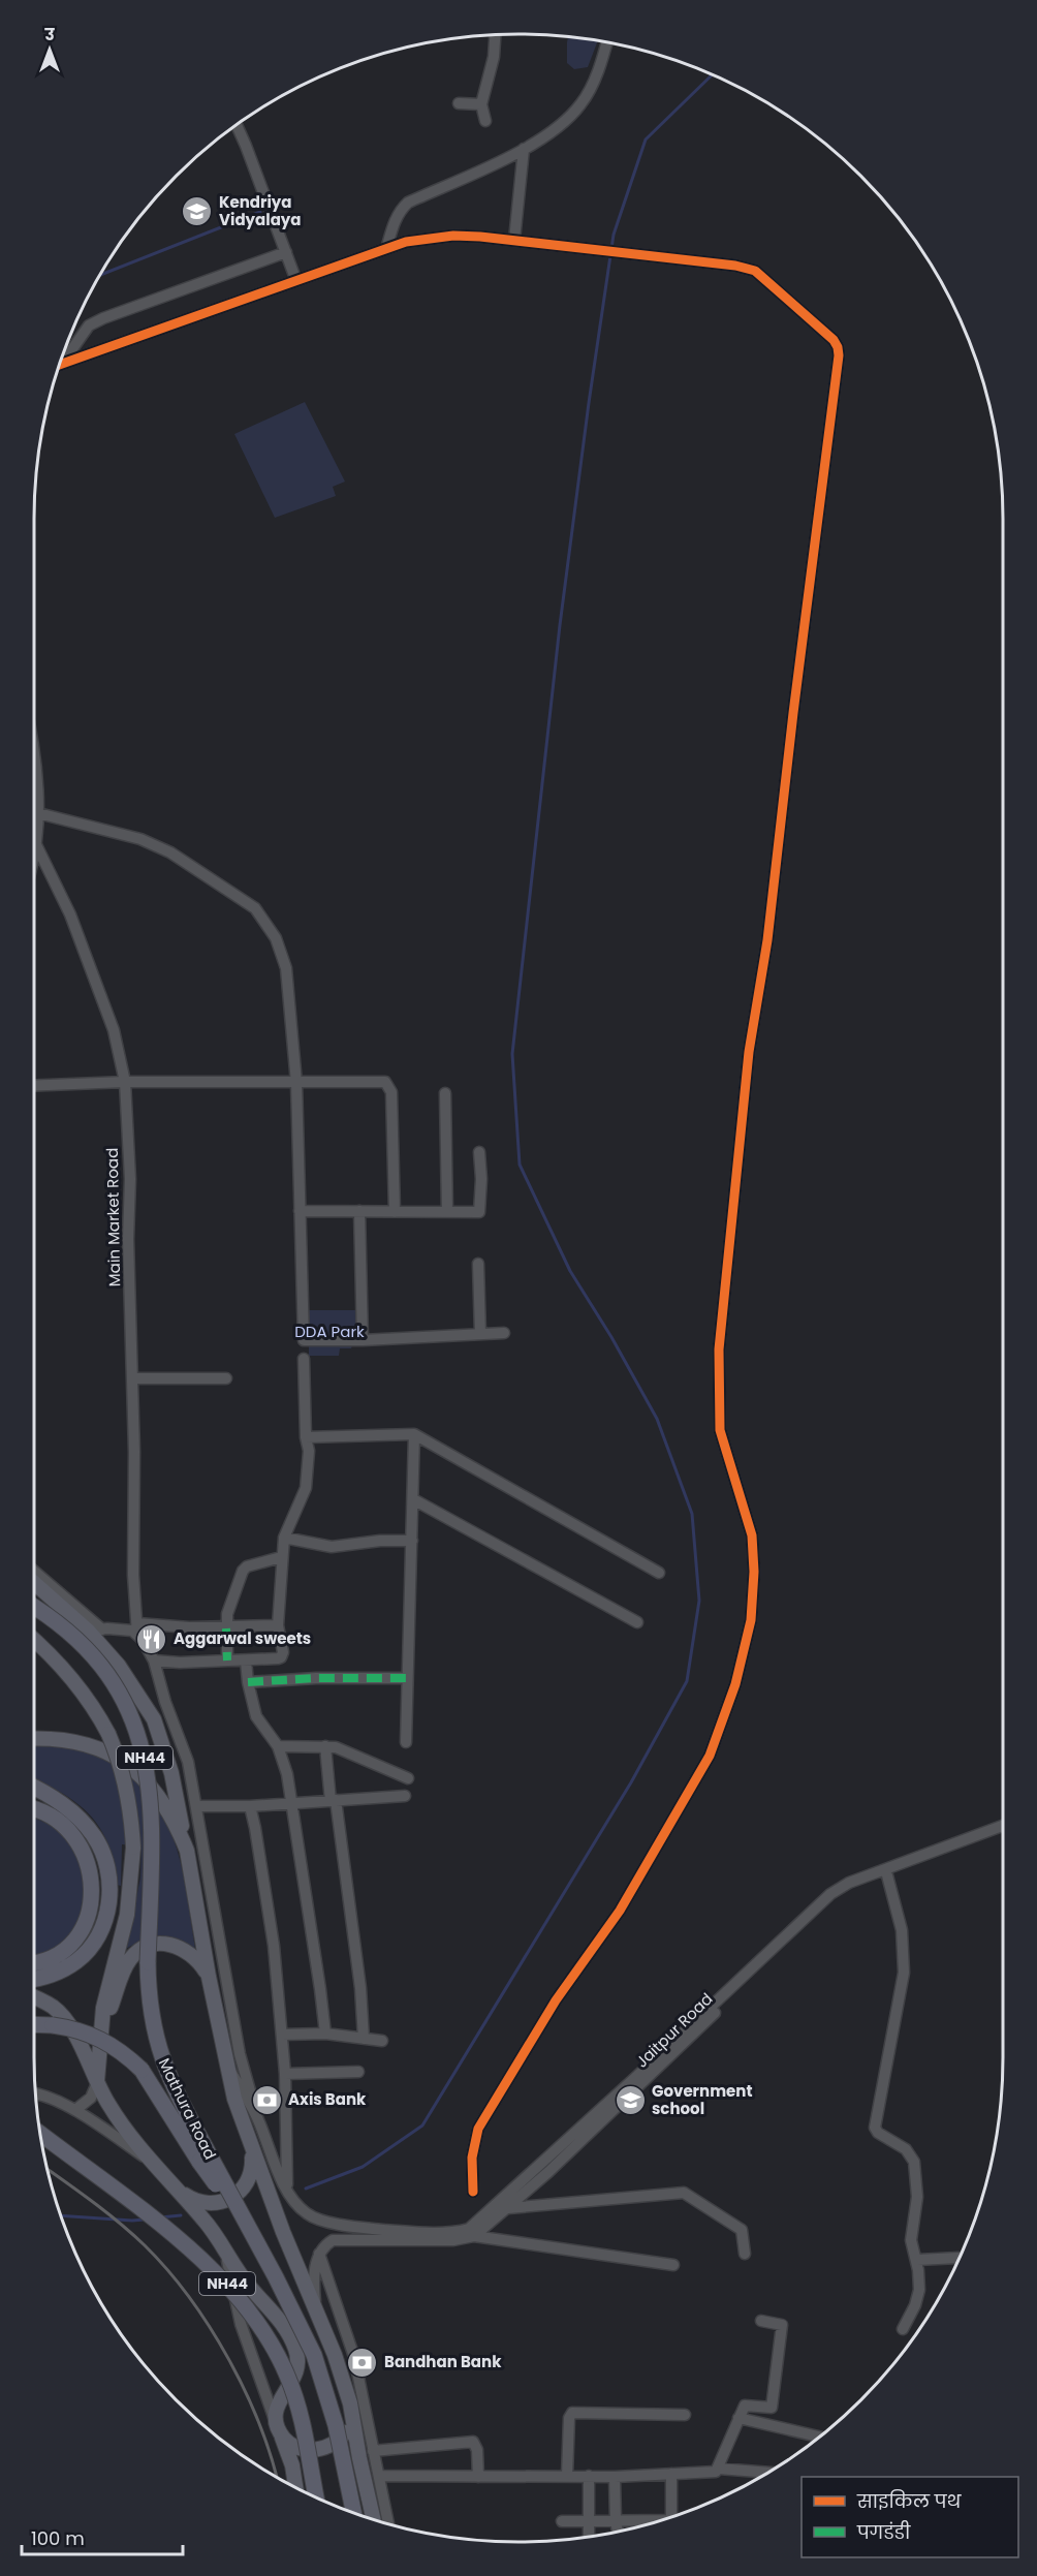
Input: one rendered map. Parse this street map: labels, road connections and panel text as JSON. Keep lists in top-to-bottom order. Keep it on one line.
{"streets":{"highway":["NH44","Mathura Road"],"street":["Main Market Road","Jaitpur Road"]},"parks":["DDA Park"],"places":{"school or university":["Kendriya Vidyalaya","Government school"],"restaurant":["Aggarwal sweets"],"bank":["Axis Bank","Bandhan Bank"]},"legend":["साइकिल पथ","पगडंडी"],"scale_bar":"100 m","north":"top"}
